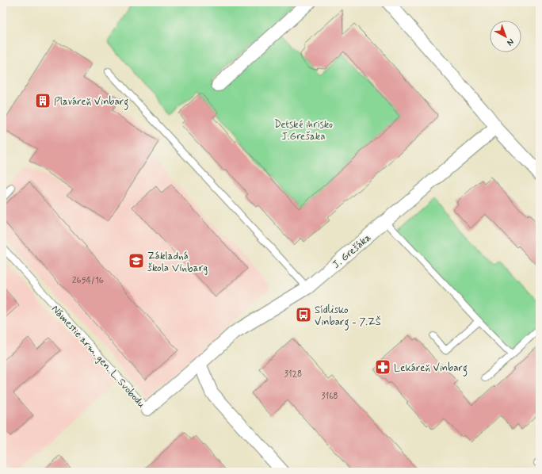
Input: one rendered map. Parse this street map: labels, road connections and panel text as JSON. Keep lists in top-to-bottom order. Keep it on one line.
{"streets":{"street":["J. Grešáka","Námestie arm. gen. L. Svobodu"]},"crossings":[["J. Grešáka","Námestie arm. gen. L. Svobodu"]],"parks":["Detské ihrisko J.Grešaka"],"places":{"building":["Plaváreň Vinbarg"],"school or university":["Základná škola Vinbarg"],"bus stop":["Sídlisko Vinbarg - 7.ZŠ"],"pharmacy":["Lekáreň Vinbarg"]},"house_numbers":["2654/16","3128","3168"],"north":"bottom right"}
